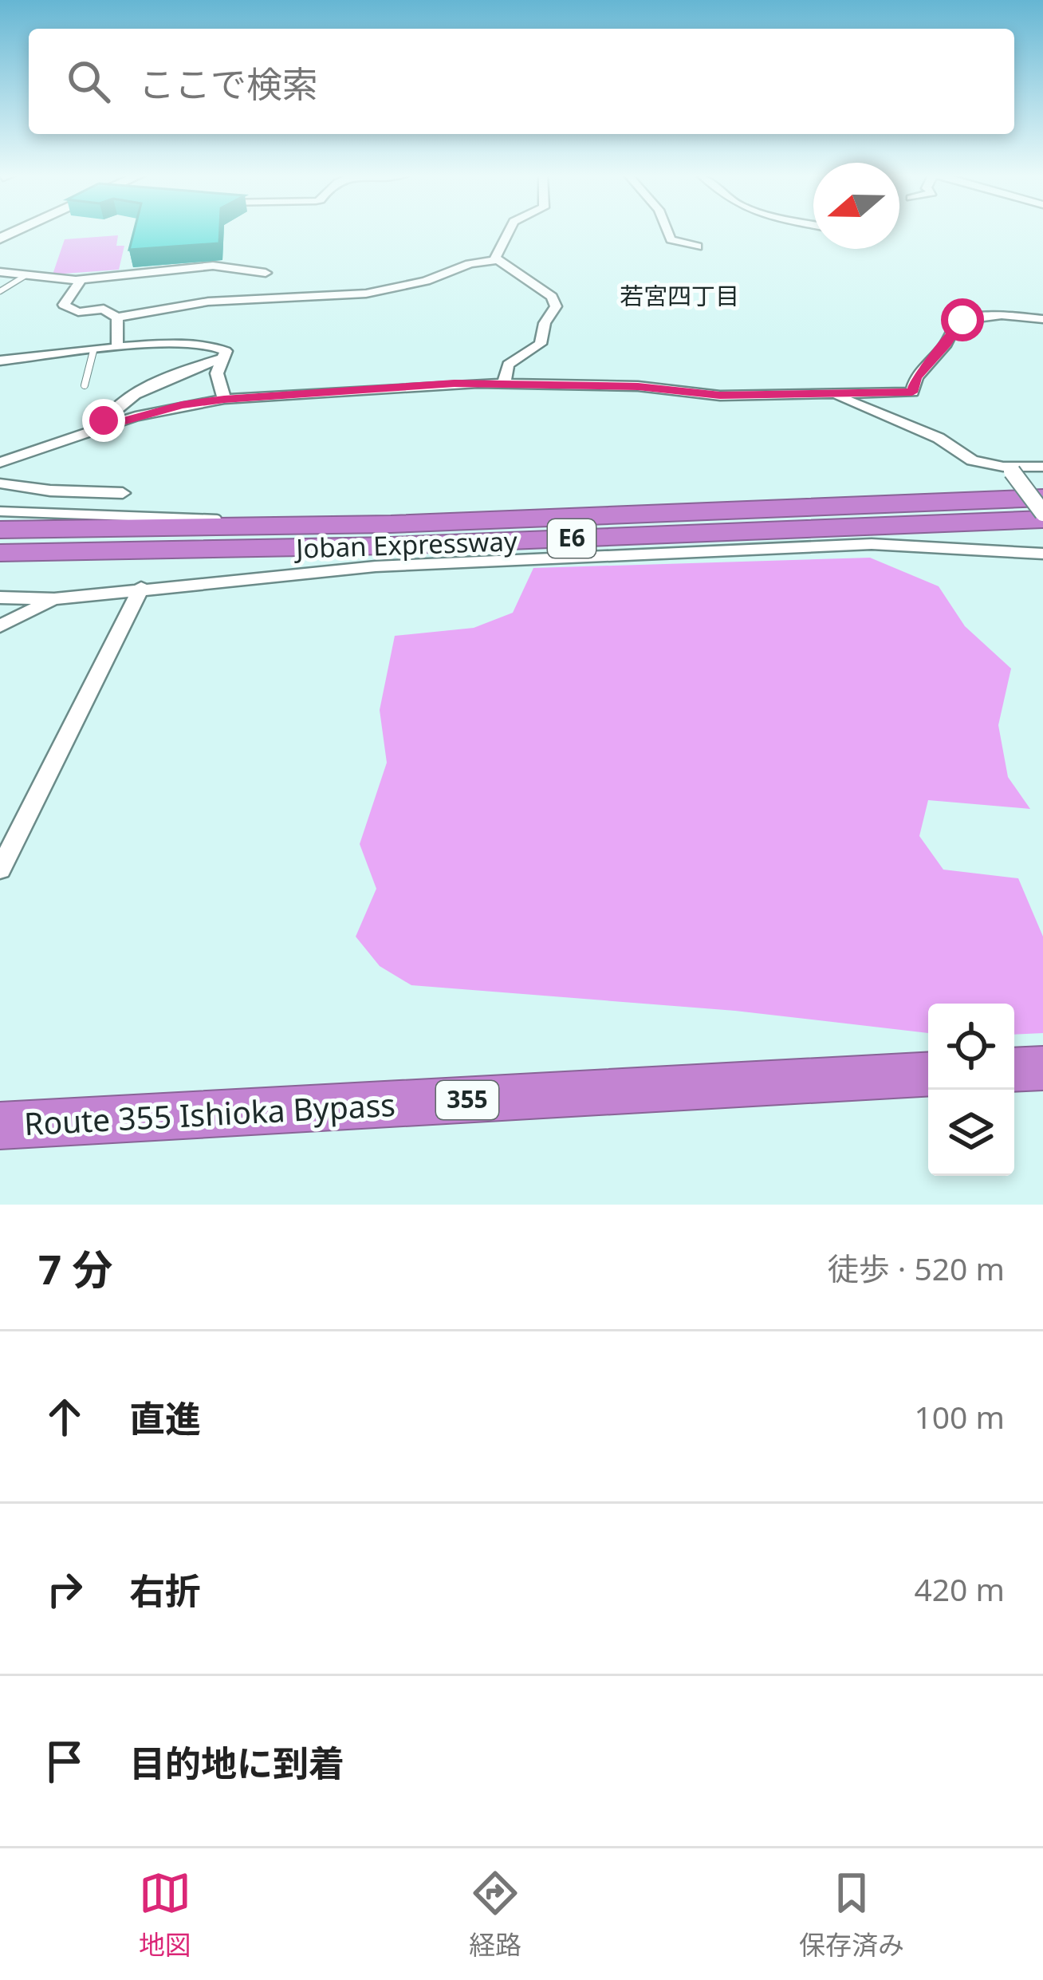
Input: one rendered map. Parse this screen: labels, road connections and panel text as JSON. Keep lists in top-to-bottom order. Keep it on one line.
{"streets":{"highway":["E6","Joban Expressway","355","Route 355 Ishioka Bypass"]},"districts":["若宮四丁目"],"north":"left","page":{"search":"ここで検索","heading":["7 分","徒歩 · 520 m"],"list":[["直進","100 m"],["右折","420 m"],"目的地に到着"],"nav":["地図","経路","保存済み"]}}
